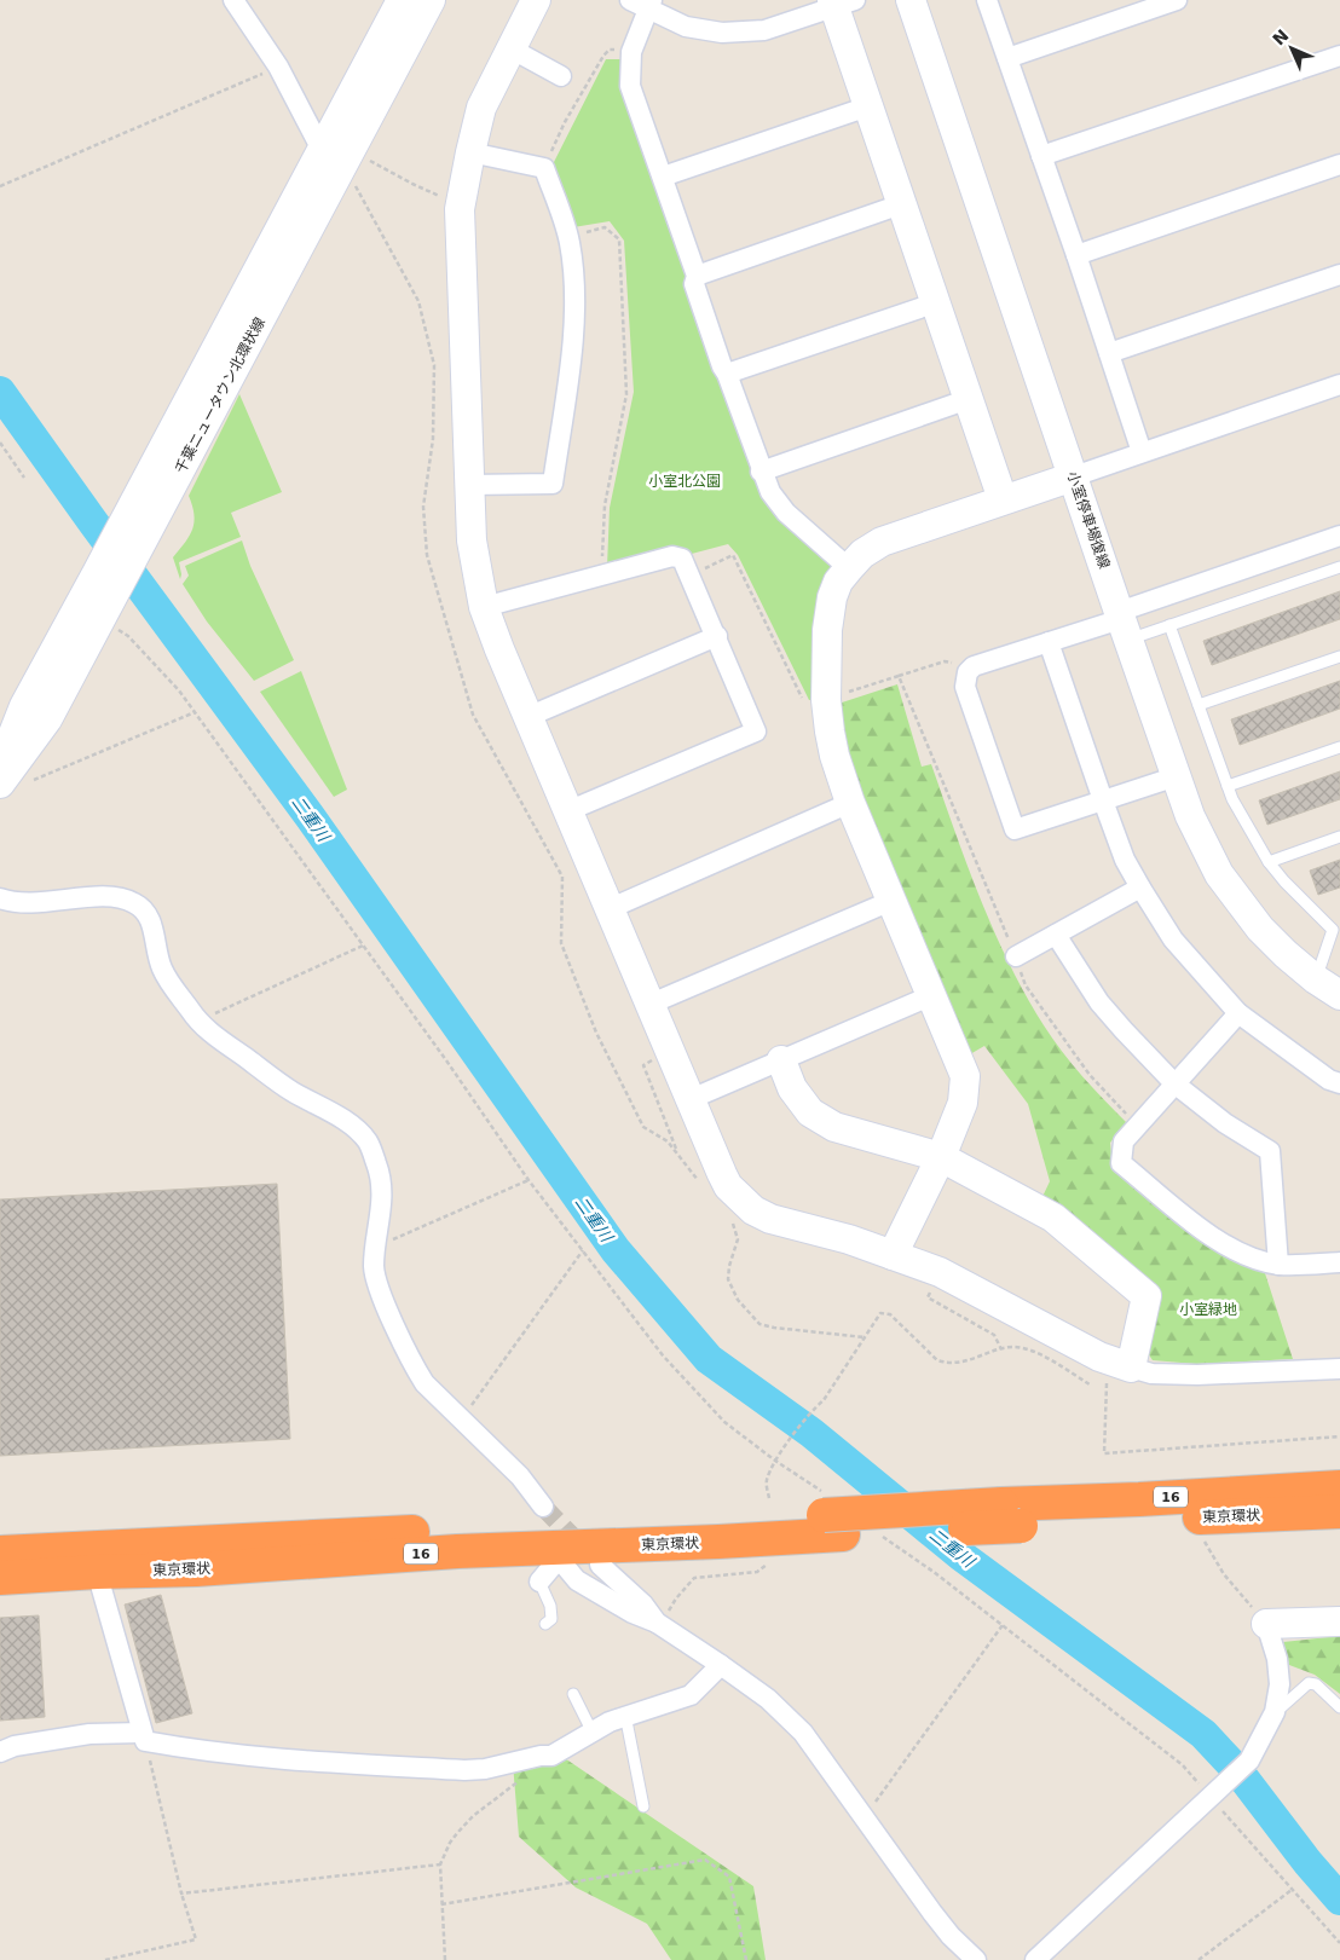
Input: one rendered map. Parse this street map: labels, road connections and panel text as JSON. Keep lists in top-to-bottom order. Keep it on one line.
{"streets":{"highway":["16","東京環状"],"street":["千葉ニュータウン北環状線","小室停車場復線"]},"water":["二重川"],"parks":["小室北公園","小室緑地"],"north":"top left"}
